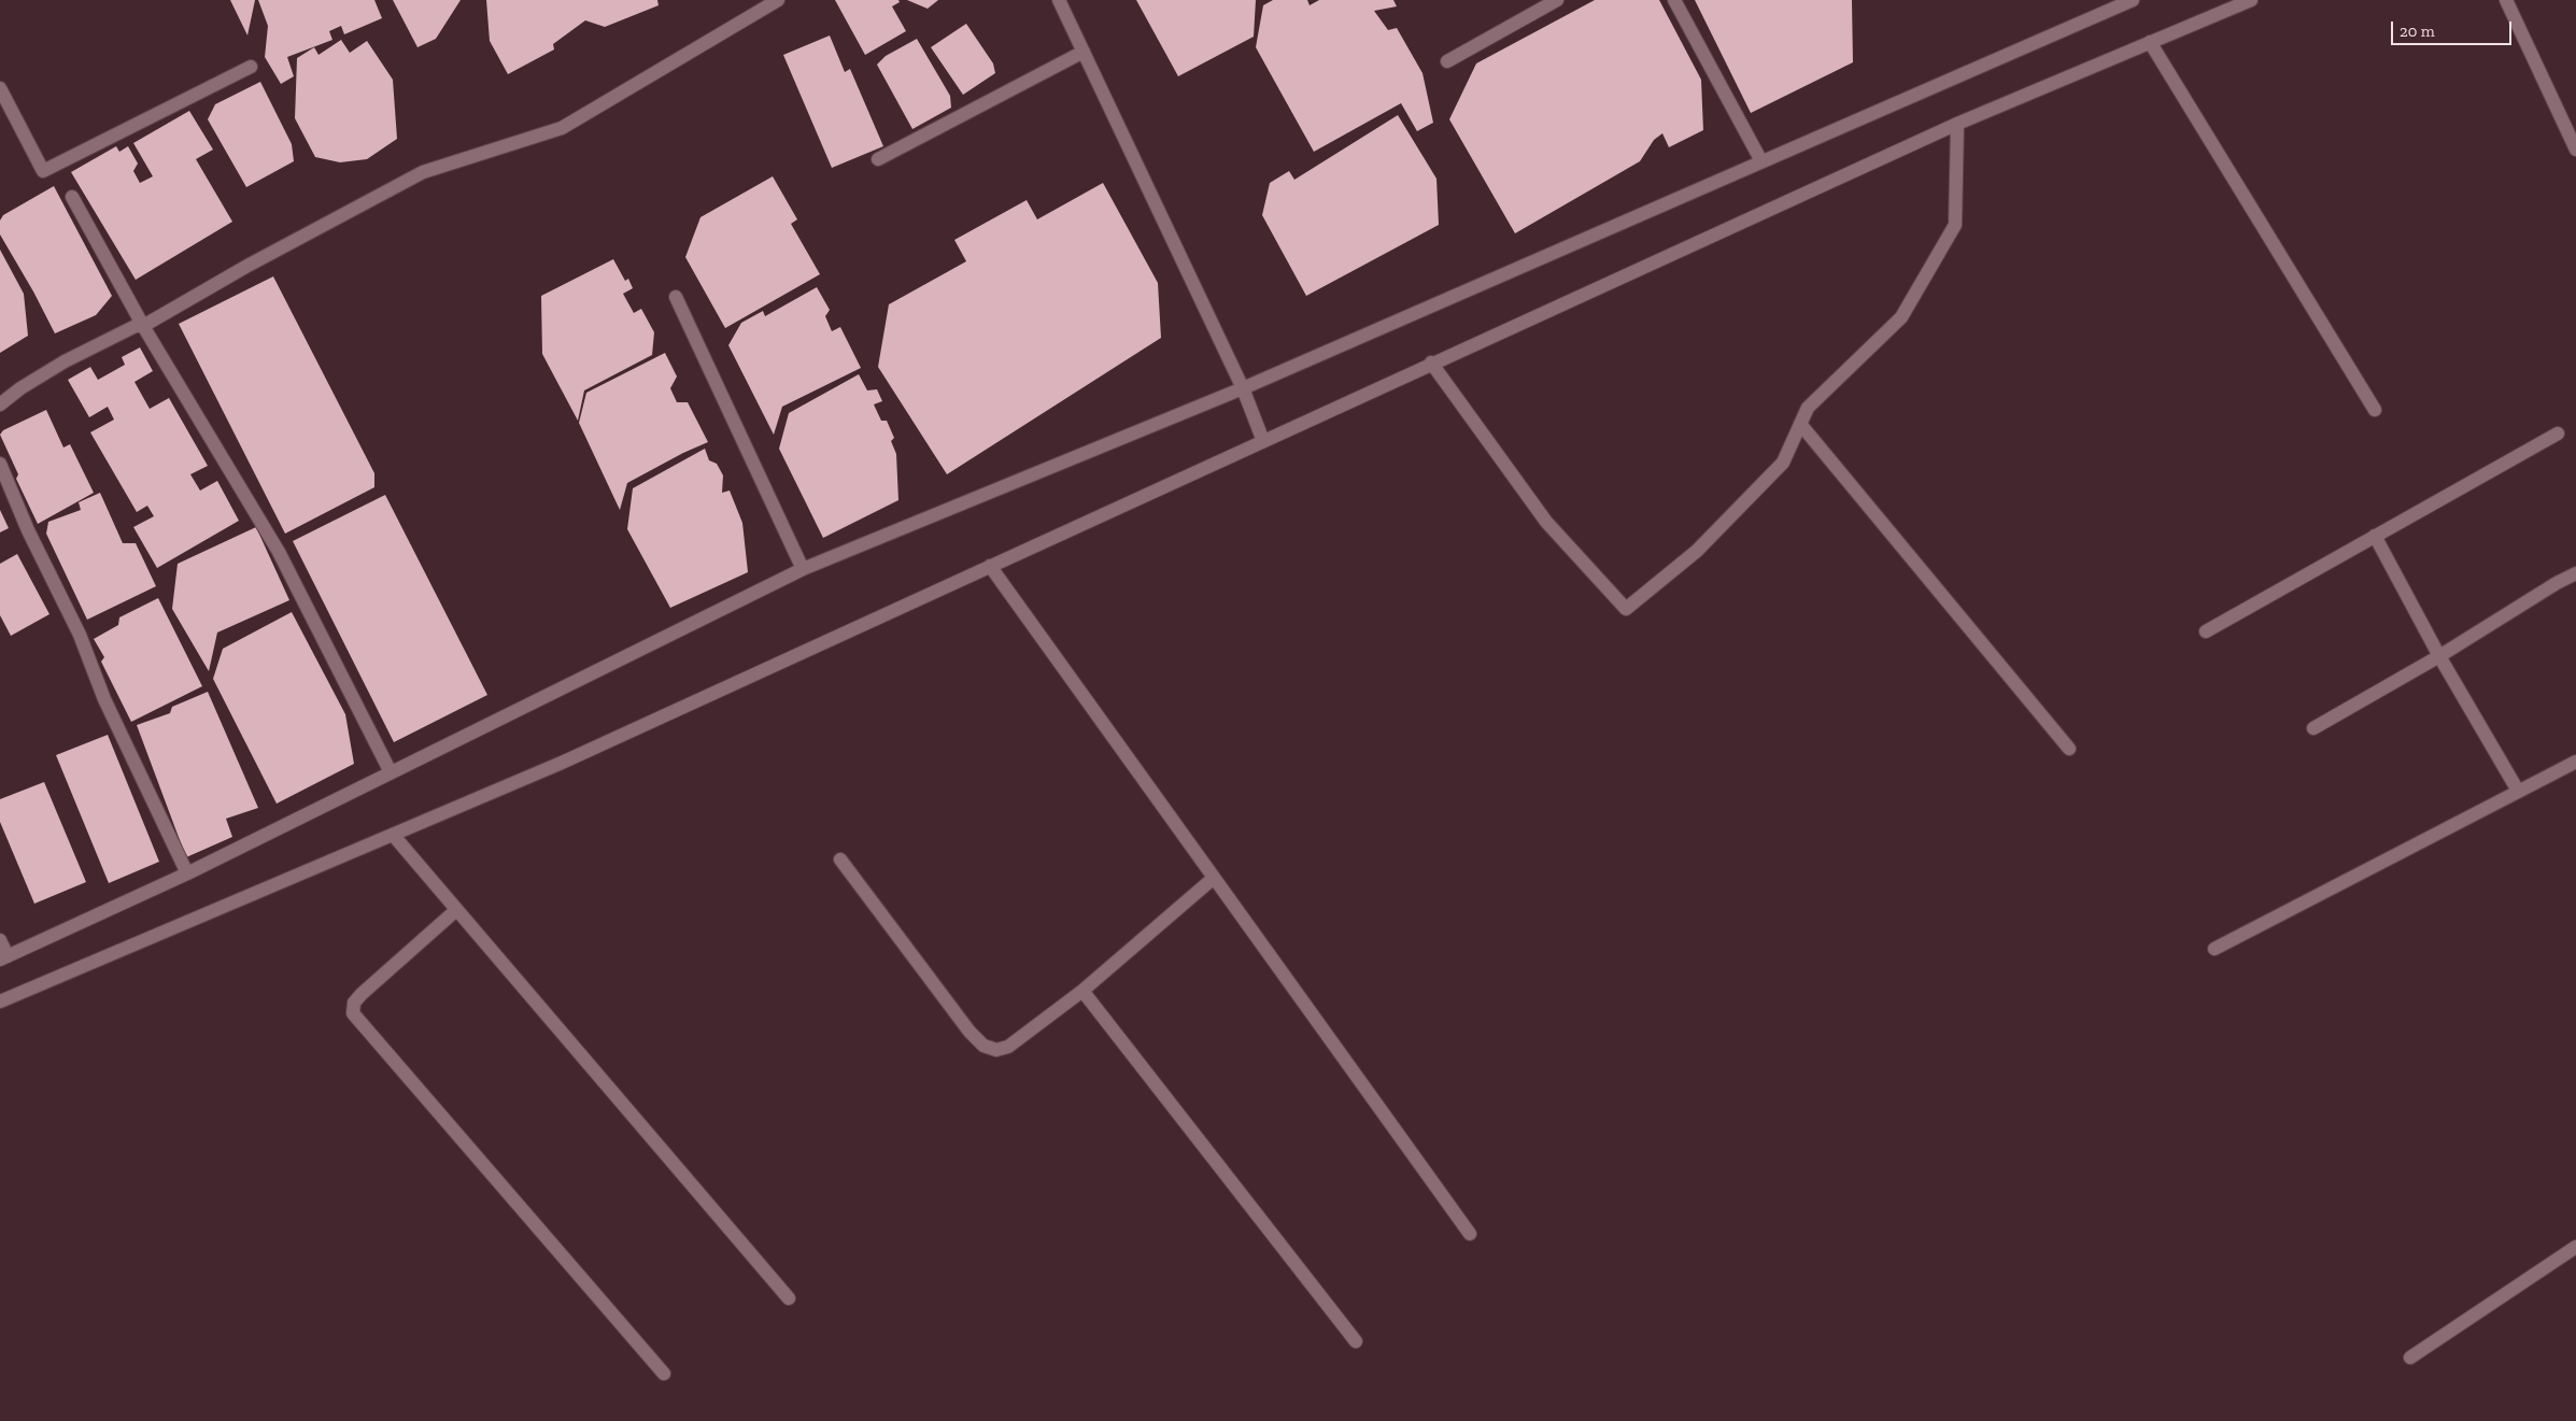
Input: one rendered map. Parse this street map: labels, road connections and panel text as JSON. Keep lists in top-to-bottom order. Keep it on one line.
{"scale_bar":"20 m"}
